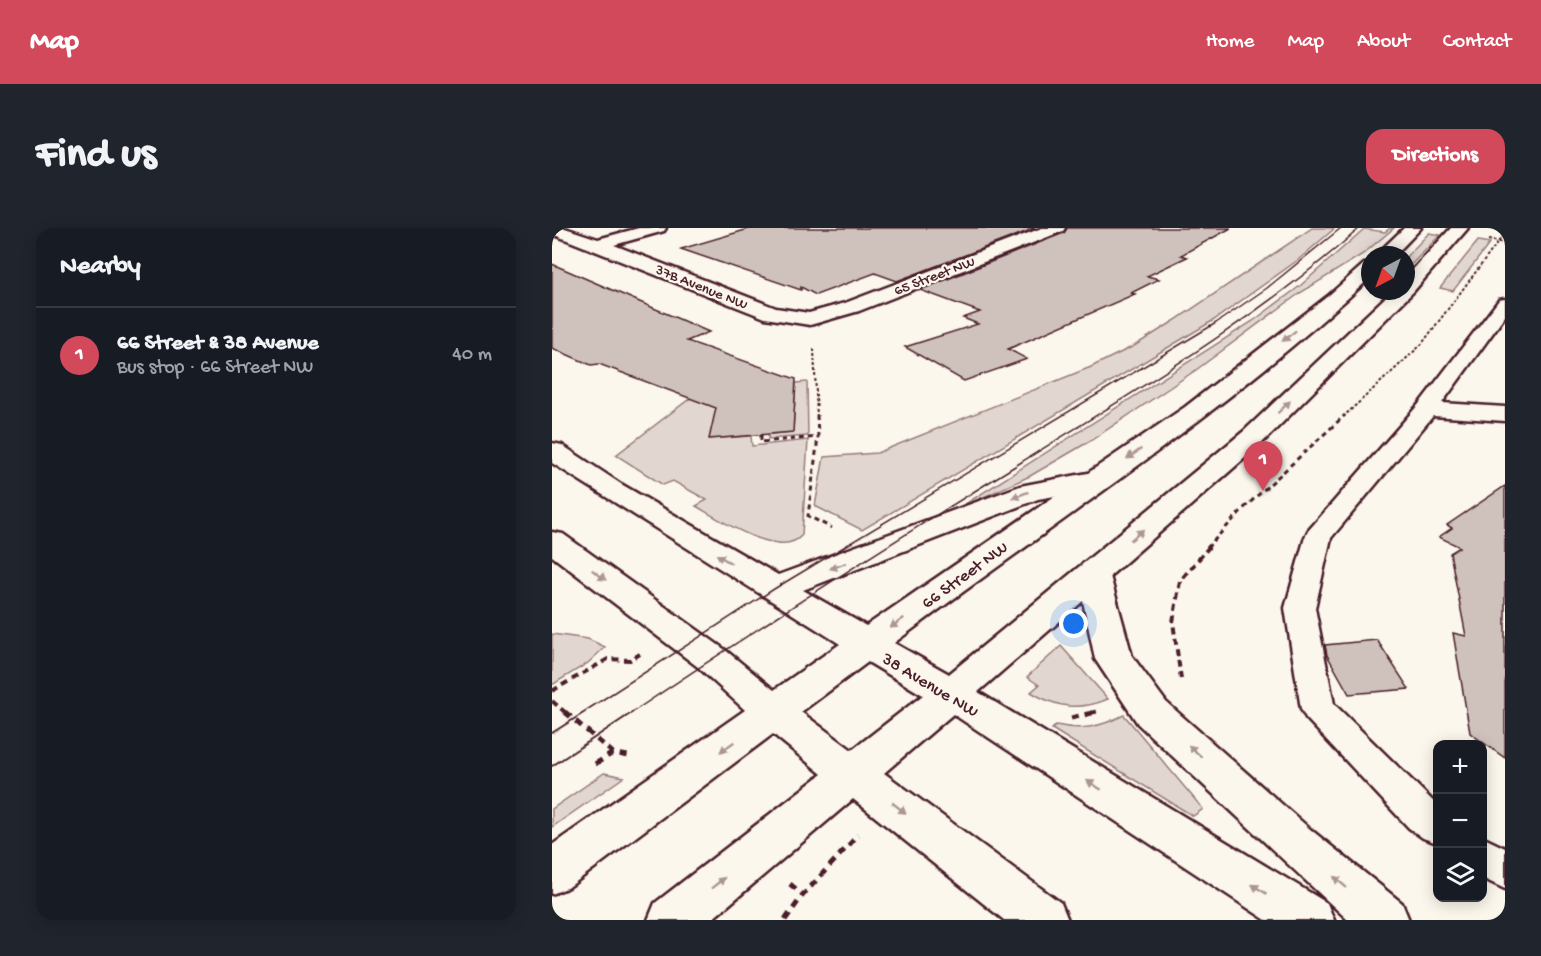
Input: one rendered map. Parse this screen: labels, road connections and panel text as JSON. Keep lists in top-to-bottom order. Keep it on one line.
{"streets":{"main road":["65 Street NW","37B Avenue NW","66 Street NW","38 Avenue NW"]},"crossings":[["65 Street NW","37B Avenue NW"],["66 Street NW","38 Avenue NW"]],"north":"bottom left","page":{"header":"Map","nav":["Home","Map","About","Contact"],"buttons":"Directions","title":"Find us","heading":"Nearby","list":[{"mark":"1","name":"66 Street & 38 Avenue","note":"Bus stop · 66 Street NW","value":"40 m"}],"pins":"1","map_buttons":["+","−"]}}
